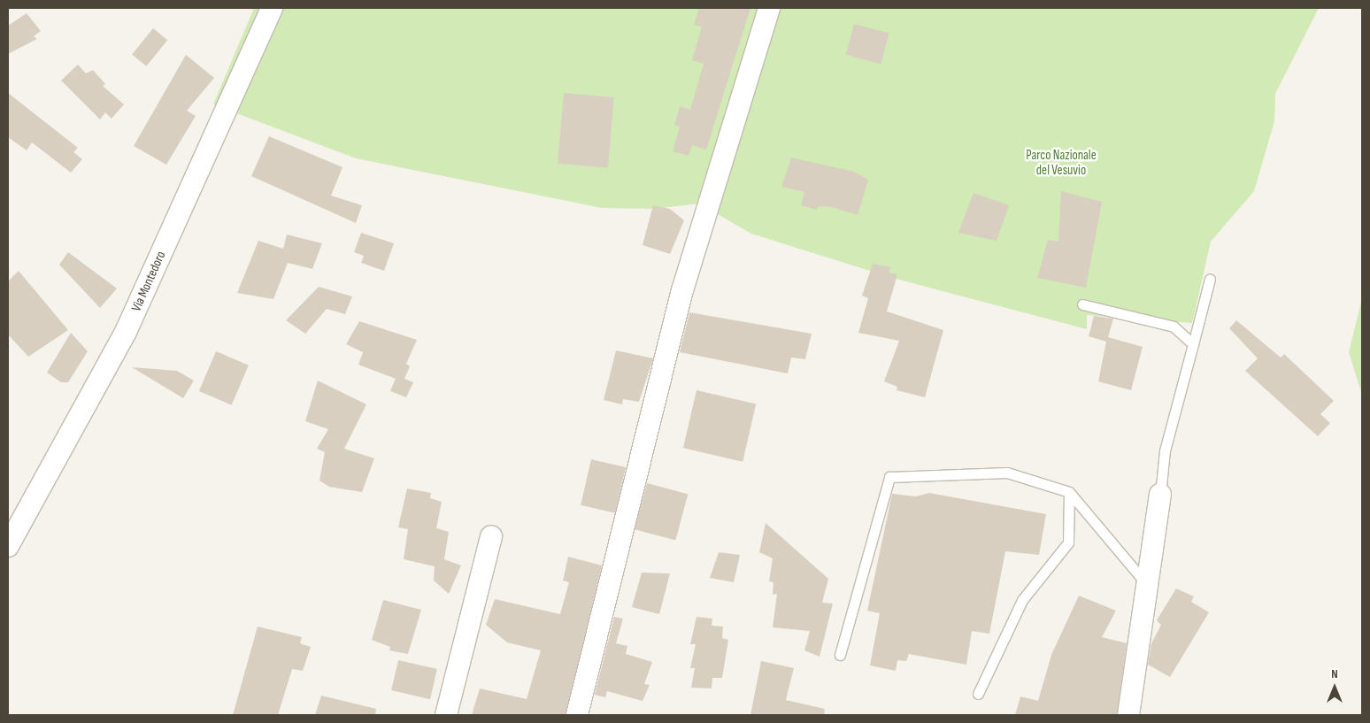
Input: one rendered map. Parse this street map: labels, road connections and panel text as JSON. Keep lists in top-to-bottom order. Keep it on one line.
{"streets":{"street":["Via Montedoro"]},"parks":["Parco Nazionale del Vesuvio"],"north":"top"}
